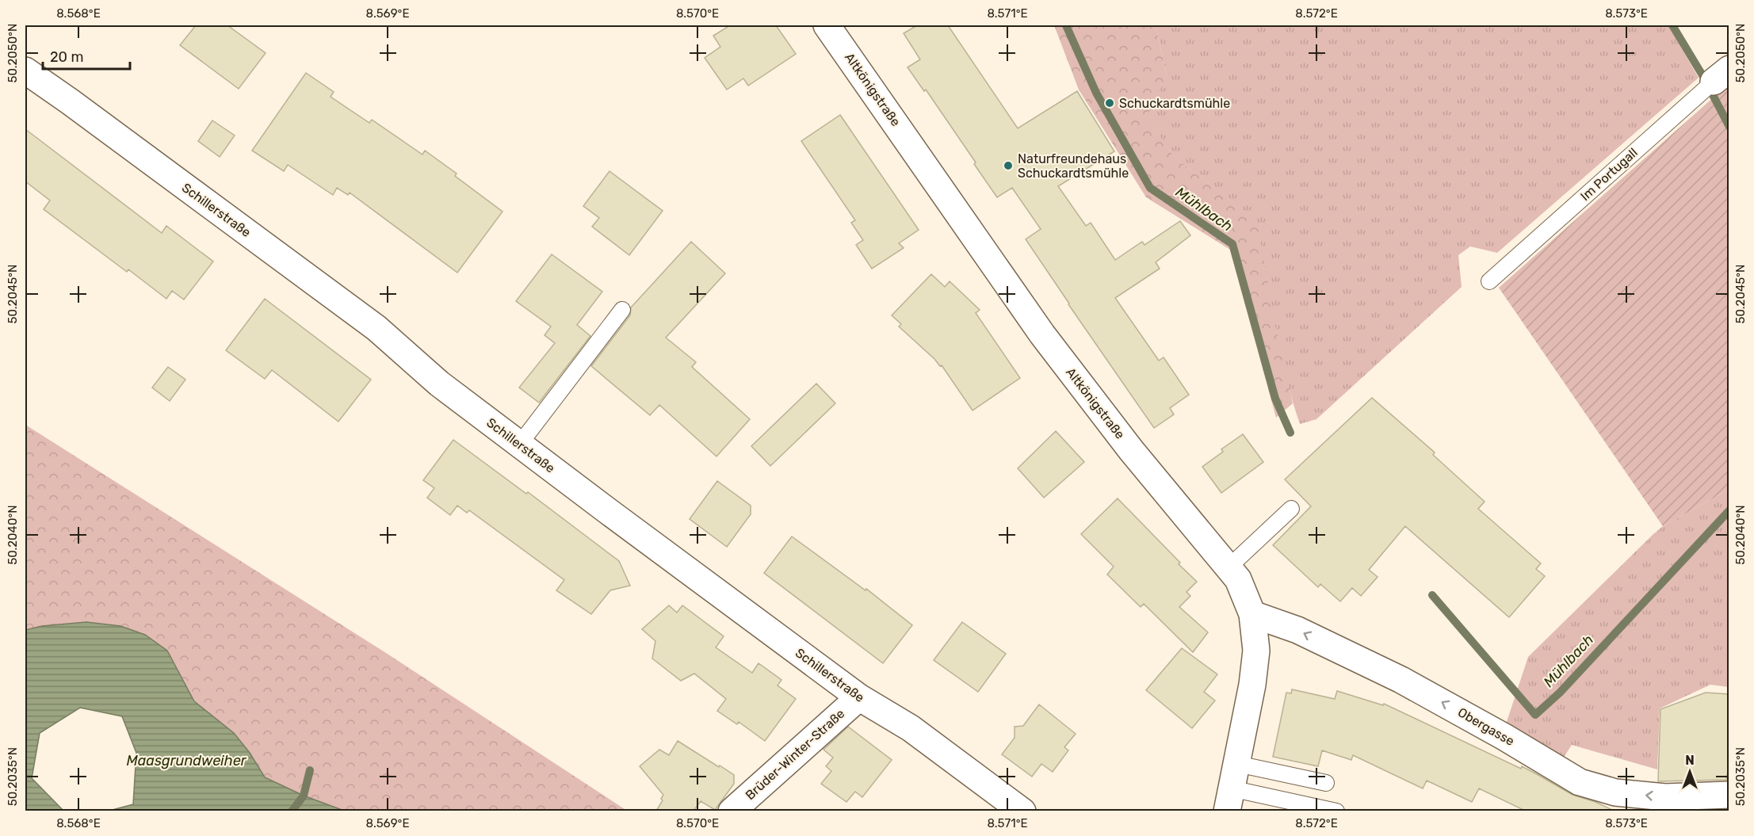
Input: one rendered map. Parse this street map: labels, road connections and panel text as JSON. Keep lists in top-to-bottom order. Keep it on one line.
{"streets":{"street":["Altkönigstraße","Schillerstraße","Obergasse","Brüder-Winter-Straße"],"lane":["Im Portugall"]},"crossings":[["Altkönigstraße","Obergasse"],["Schillerstraße","Brüder-Winter-Straße"]],"one_way":["Obergasse"],"water":["Mühlbach","Maasgrundweiher"],"places":["Schuckardtsmühle","Naturfreundehaus Schuckardtsmühle"],"scale_bar":"20 m","north":"top","coordinates":["8.568°E","8.569°E","8.570°E","8.571°E","8.572°E","8.573°E","50.2050°N","50.2045°N","50.2040°N","50.2035°N"]}
